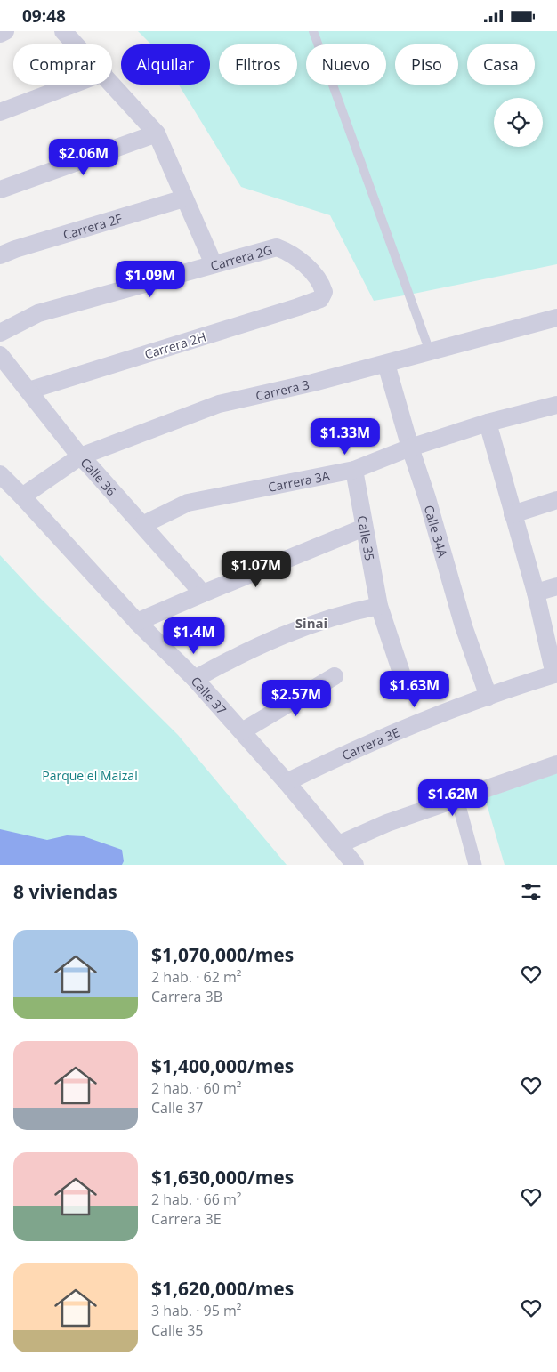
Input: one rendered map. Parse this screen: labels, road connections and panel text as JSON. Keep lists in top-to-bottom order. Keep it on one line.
{"streets":{"street":["Carrera 2F","Carrera 2G","Carrera 2H","Carrera 3","Calle 36","Carrera 3A","Calle 34A","Calle 35","Calle 37","Carrera 3E"]},"crossings":[["Carrera 2G","Carrera 2H"],["Carrera 2H","Calle 36"],["Carrera 3","Calle 36"],["Carrera 3","Calle 34A"],["Carrera 3","Calle 37"],["Calle 36","Carrera 3A"],["Carrera 3A","Calle 34A"],["Carrera 3A","Calle 35"],["Calle 34A","Carrera 3E"],["Calle 37","Carrera 3E"]],"districts":["Sinai"],"parks":["Parque el Maizal"],"page":{"status":"09:48","chip":["Comprar","Alquilar","Filtros","Nuevo","Piso","Casa"],"price":["$2.06M","$1.09M","$1.33M","$1.07M","$1.4M","$1.63M","$2.57M","$1.62M"],"heading":"8 viviendas","list":[{"name":"$1,070,000/mes","note":"2 hab. · 62 m² · Carrera 3B"},{"name":"$1,400,000/mes","note":"2 hab. · 60 m² · Calle 37"},{"name":"$1,630,000/mes","note":"2 hab. · 66 m² · Carrera 3E"},{"name":"$1,620,000/mes","note":"3 hab. · 95 m² · Calle 35"}]}}
